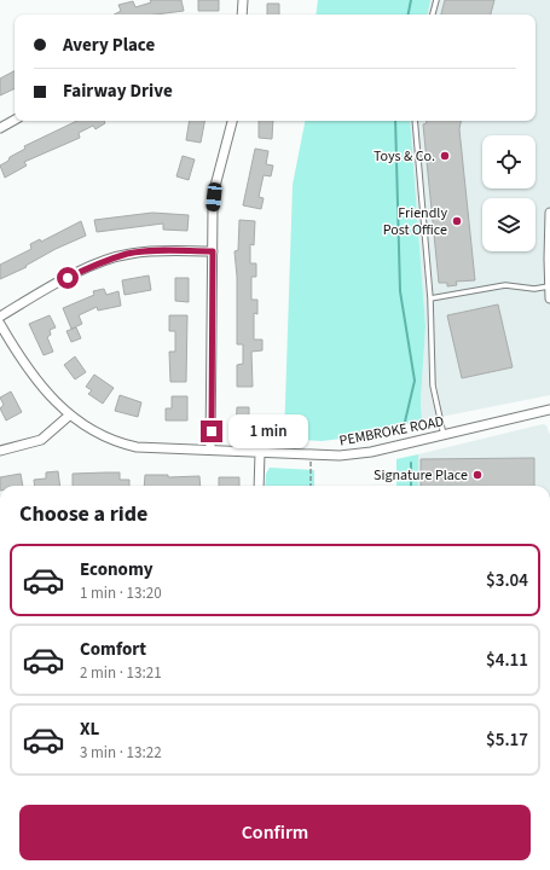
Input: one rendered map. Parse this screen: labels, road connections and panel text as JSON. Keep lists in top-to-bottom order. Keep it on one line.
{"streets":{"street":["PEMBROKE ROAD"]},"places":["Toys & Co.","Friendly Post Office","Signature Place"],"page":{"banner":["Avery Place","Fairway Drive"],"bubble":"1 min","heading":"Choose a ride","list":[{"name":"Economy","note":"1 min · 13:20","value":"$3.04"},{"name":"Comfort","note":"2 min · 13:21","value":"$4.11"},{"name":"XL","note":"3 min · 13:22","value":"$5.17"}],"buttons":"Confirm"}}
